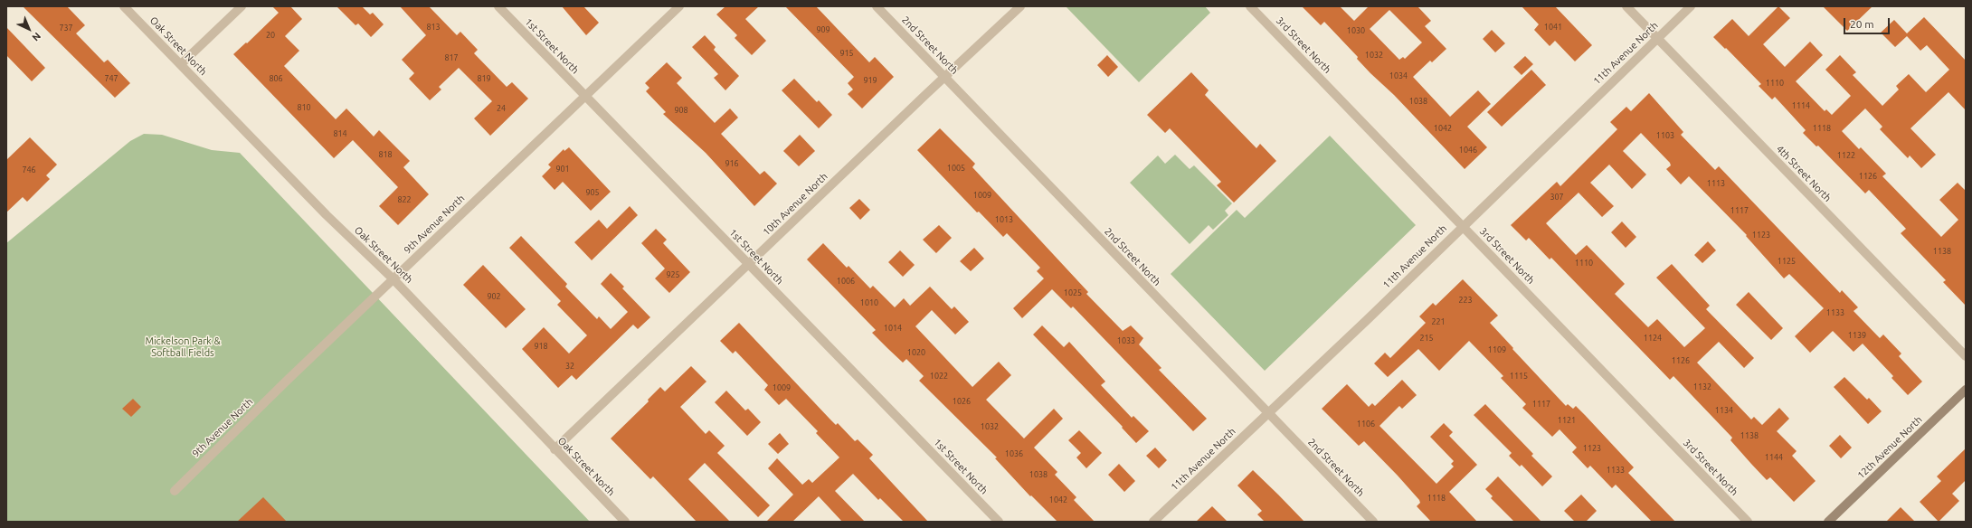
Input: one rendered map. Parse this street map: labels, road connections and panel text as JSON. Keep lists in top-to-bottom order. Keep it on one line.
{"streets":{"main road":["12th Avenue North"],"street":["2nd Street North","3rd Street North","Oak Street North","1st Street North","11th Avenue North","4th Street North","10th Avenue North","9th Avenue North"]},"crossings":[["2nd Street North","11th Avenue North"],["2nd Street North","10th Avenue North"],["3rd Street North","11th Avenue North"],["Oak Street North","10th Avenue North"],["Oak Street North","9th Avenue North"],["1st Street North","10th Avenue North"],["1st Street North","9th Avenue North"],["11th Avenue North","4th Street North"]],"parks":["Mickelson Park & Softball Fields"],"house_numbers":["813","1041","737","909","1030","20","915","1032","817","1034","747","806","819","919","1110","1038","1114","810","24","908","1042","1118","814","1103","1046","818","1122","916","1005","901","746","1126","1113","905","1009","307","822","1117","1013","1123","1138","1125","1110","925","1006","1025","902","223","1010","1133","221","1014","1139","215","1124","1033","918","1109","1020","1126","32","1022","1115","1132","1009","1026","1117","1134","1121","1106","1032","1138","1123","1036","1144","1133","1038","1118","1042"],"scale_bar":"20 m","north":"bottom right"}
